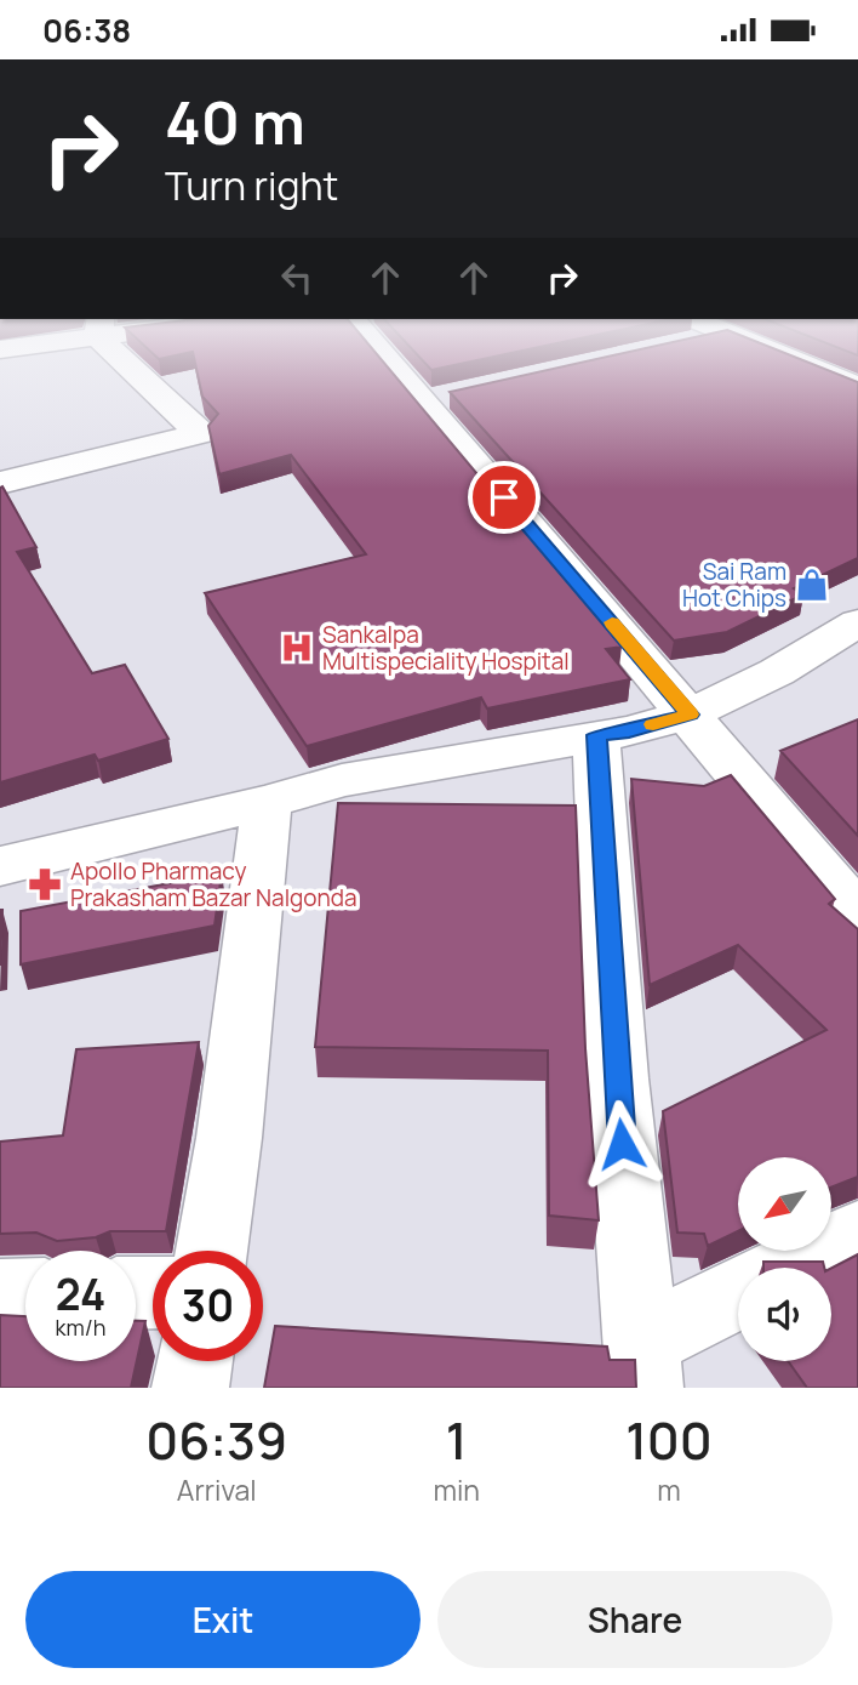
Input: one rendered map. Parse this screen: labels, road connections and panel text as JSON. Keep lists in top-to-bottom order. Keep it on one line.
{"places":{"shop":["Sai Ram Hot Chips"],"hospital":["Sankalpa Multispeciality Hospital"],"pharmacy":["Apollo Pharmacy Prakasham Bazar Nalgonda"]},"north":"bottom left","page":{"status":"06:38","turn":["40 m","Turn right"],"speed":"24 km/h","limit":"30","eta":["06:39","Arrival","1","min","100","m"],"buttons":["Exit","Share"]}}
